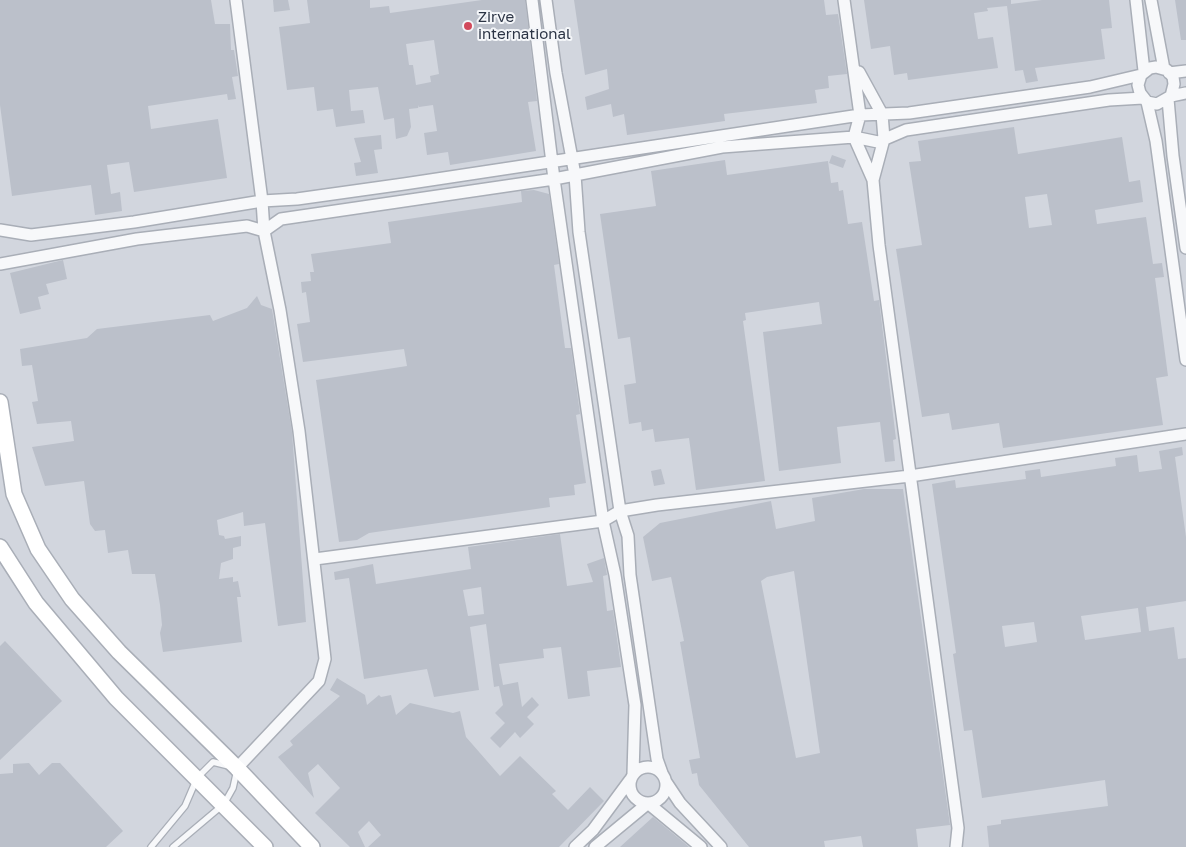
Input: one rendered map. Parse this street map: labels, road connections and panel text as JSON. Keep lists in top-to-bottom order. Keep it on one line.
{"places":["Zirve international"]}
